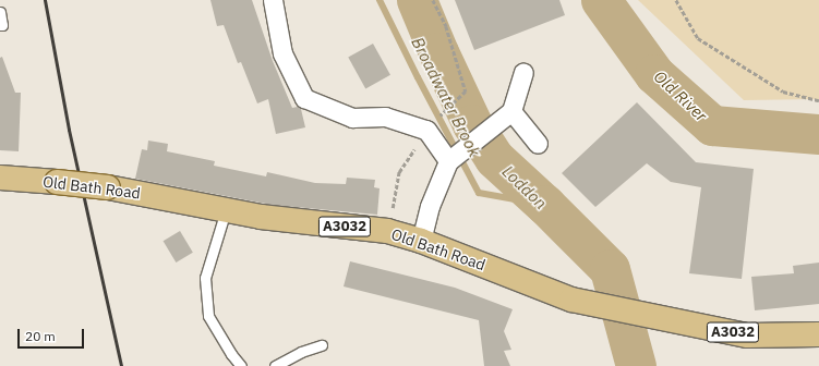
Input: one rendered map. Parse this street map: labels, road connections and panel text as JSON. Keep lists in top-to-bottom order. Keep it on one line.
{"streets":{"main road":["Old Bath Road","A3032"]},"water":["Old River","Broadwater Brook","Loddon"],"scale_bar":"20 m"}
